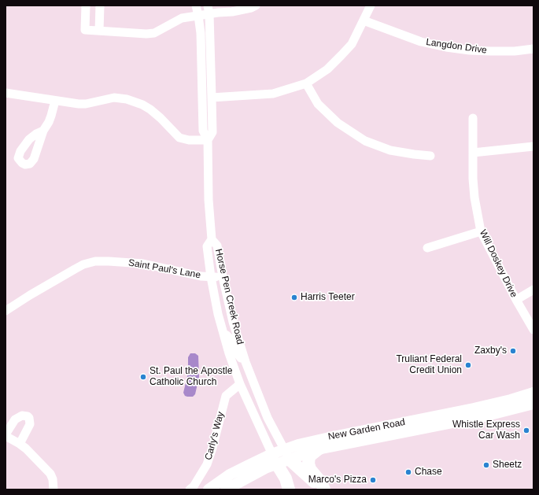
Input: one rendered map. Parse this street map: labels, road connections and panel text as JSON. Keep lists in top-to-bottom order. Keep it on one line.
{"streets":{"main road":["New Garden Road"],"street":["Langdon Drive","Will Doskey Drive","Saint Paul's Lane","Horse Pen Creek Road","Carly's Way"]},"crossings":[["Saint Paul's Lane","Horse Pen Creek Road"],["Horse Pen Creek Road","New Garden Road"],["Horse Pen Creek Road","Carly's Way"]],"places":["Harris Teeter","Zaxby's","Truliant Federal Credit Union","St. Paul the Apostle Catholic Church","Whistle Express Car Wash","Sheetz","Chase","Marco's Pizza"]}
